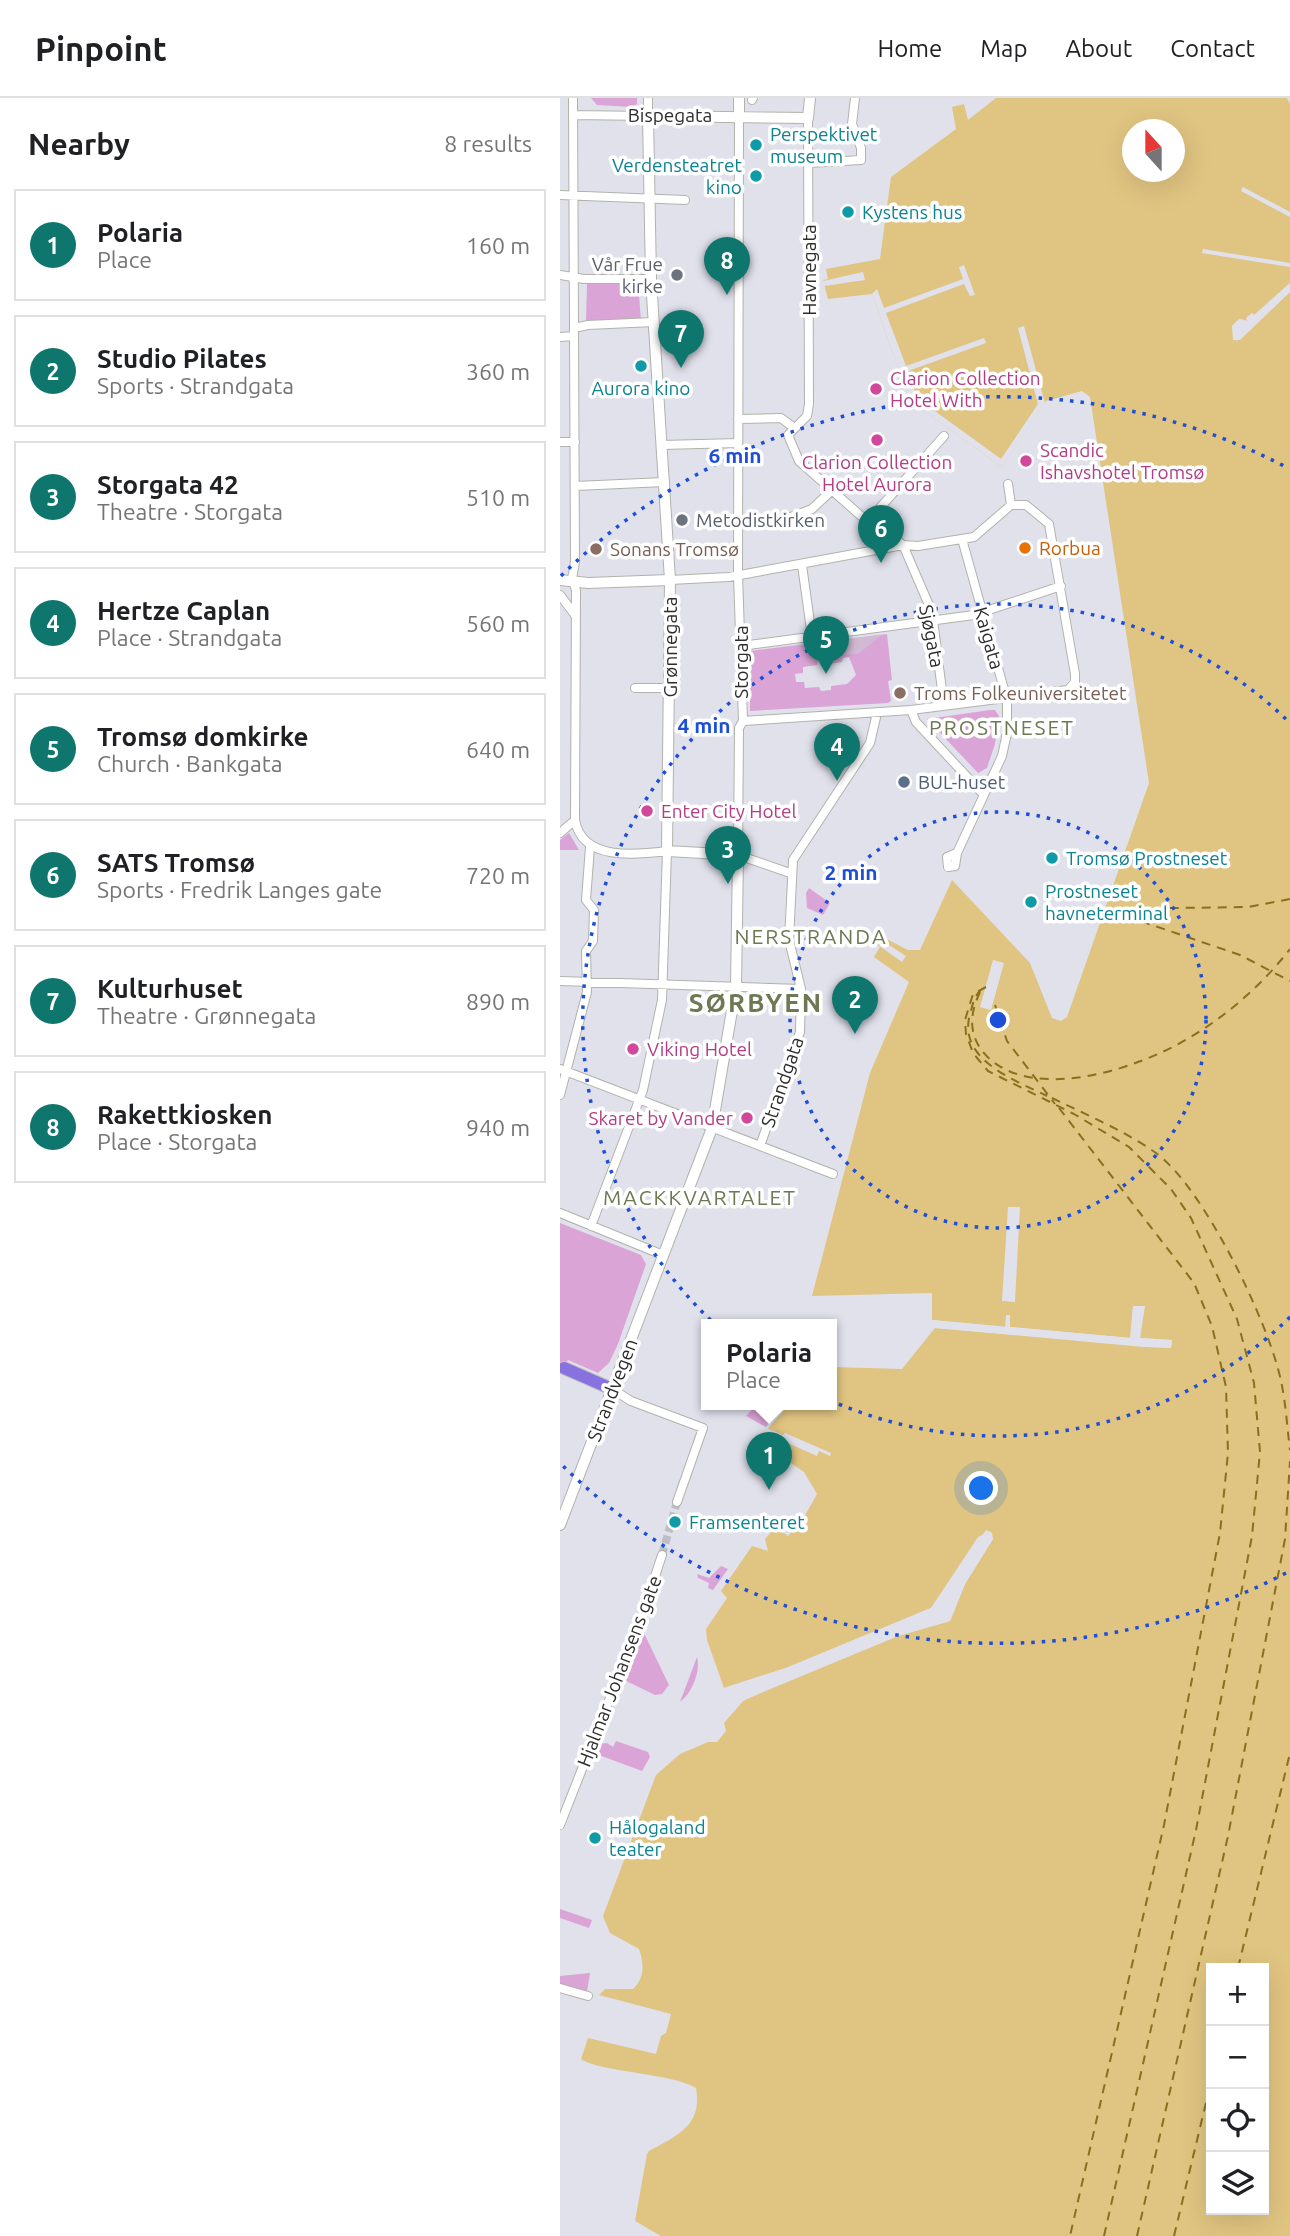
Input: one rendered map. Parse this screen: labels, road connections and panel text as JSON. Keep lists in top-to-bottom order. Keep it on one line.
{"streets":{"street":["Bispegata","Havnegata","Sjøgata","Kaigata","Grønnegata","Storgata","Strandgata","Strandvegen","Hjalmar Johansens gate"]},"crossings":[["Bispegata","Havnegata"],["Bispegata","Grønnegata"],["Bispegata","Storgata"],["Storgata","Strandvegen"]],"districts":["PROSTNESET","NERSTRANDA","SØRBYEN","MACKKVARTALET"],"places":["Perspektivet museum","Verdensteatret kino","Kystens hus","Vår Frue kirke","Aurora kino","Clarion Collection Hotel With","Clarion Collection Hotel Aurora","Scandic Ishavshotel Tromsø","Metodistkirken","Rorbua","Sonans Tromsø","Troms Folkeuniversitetet","BUL-huset","Enter City Hotel","Tromsø Prostneset","Prostneset havneterminal","Viking Hotel","Skaret by Vander","Framsenteret","Hålogaland teater"],"north":"top","page":{"header":"Pinpoint","nav":["Home","Map","About","Contact"],"heading":["Nearby","8 results"],"list":[{"mark":"1","name":"Polaria","note":"Place","value":"160 m"},{"mark":"2","name":"Studio Pilates","note":"Sports · Strandgata","value":"360 m"},{"mark":"3","name":"Storgata 42","note":"Theatre · Storgata","value":"510 m"},{"mark":"4","name":"Hertze Caplan","note":"Place · Strandgata","value":"560 m"},{"mark":"5","name":"Tromsø domkirke","note":"Church · Bankgata","value":"640 m"},{"mark":"6","name":"SATS Tromsø","note":"Sports · Fredrik Langes gate","value":"720 m"},{"mark":"7","name":"Kulturhuset","note":"Theatre · Grønnegata","value":"890 m"},{"mark":"8","name":"Rakettkiosken","note":"Place · Storgata","value":"940 m"}],"pins":["8","7","6","5","4","3","2","1"],"popup":["Polaria","Place"],"map_buttons":["+","−"]},"rings":["6 min","4 min","2 min"]}
